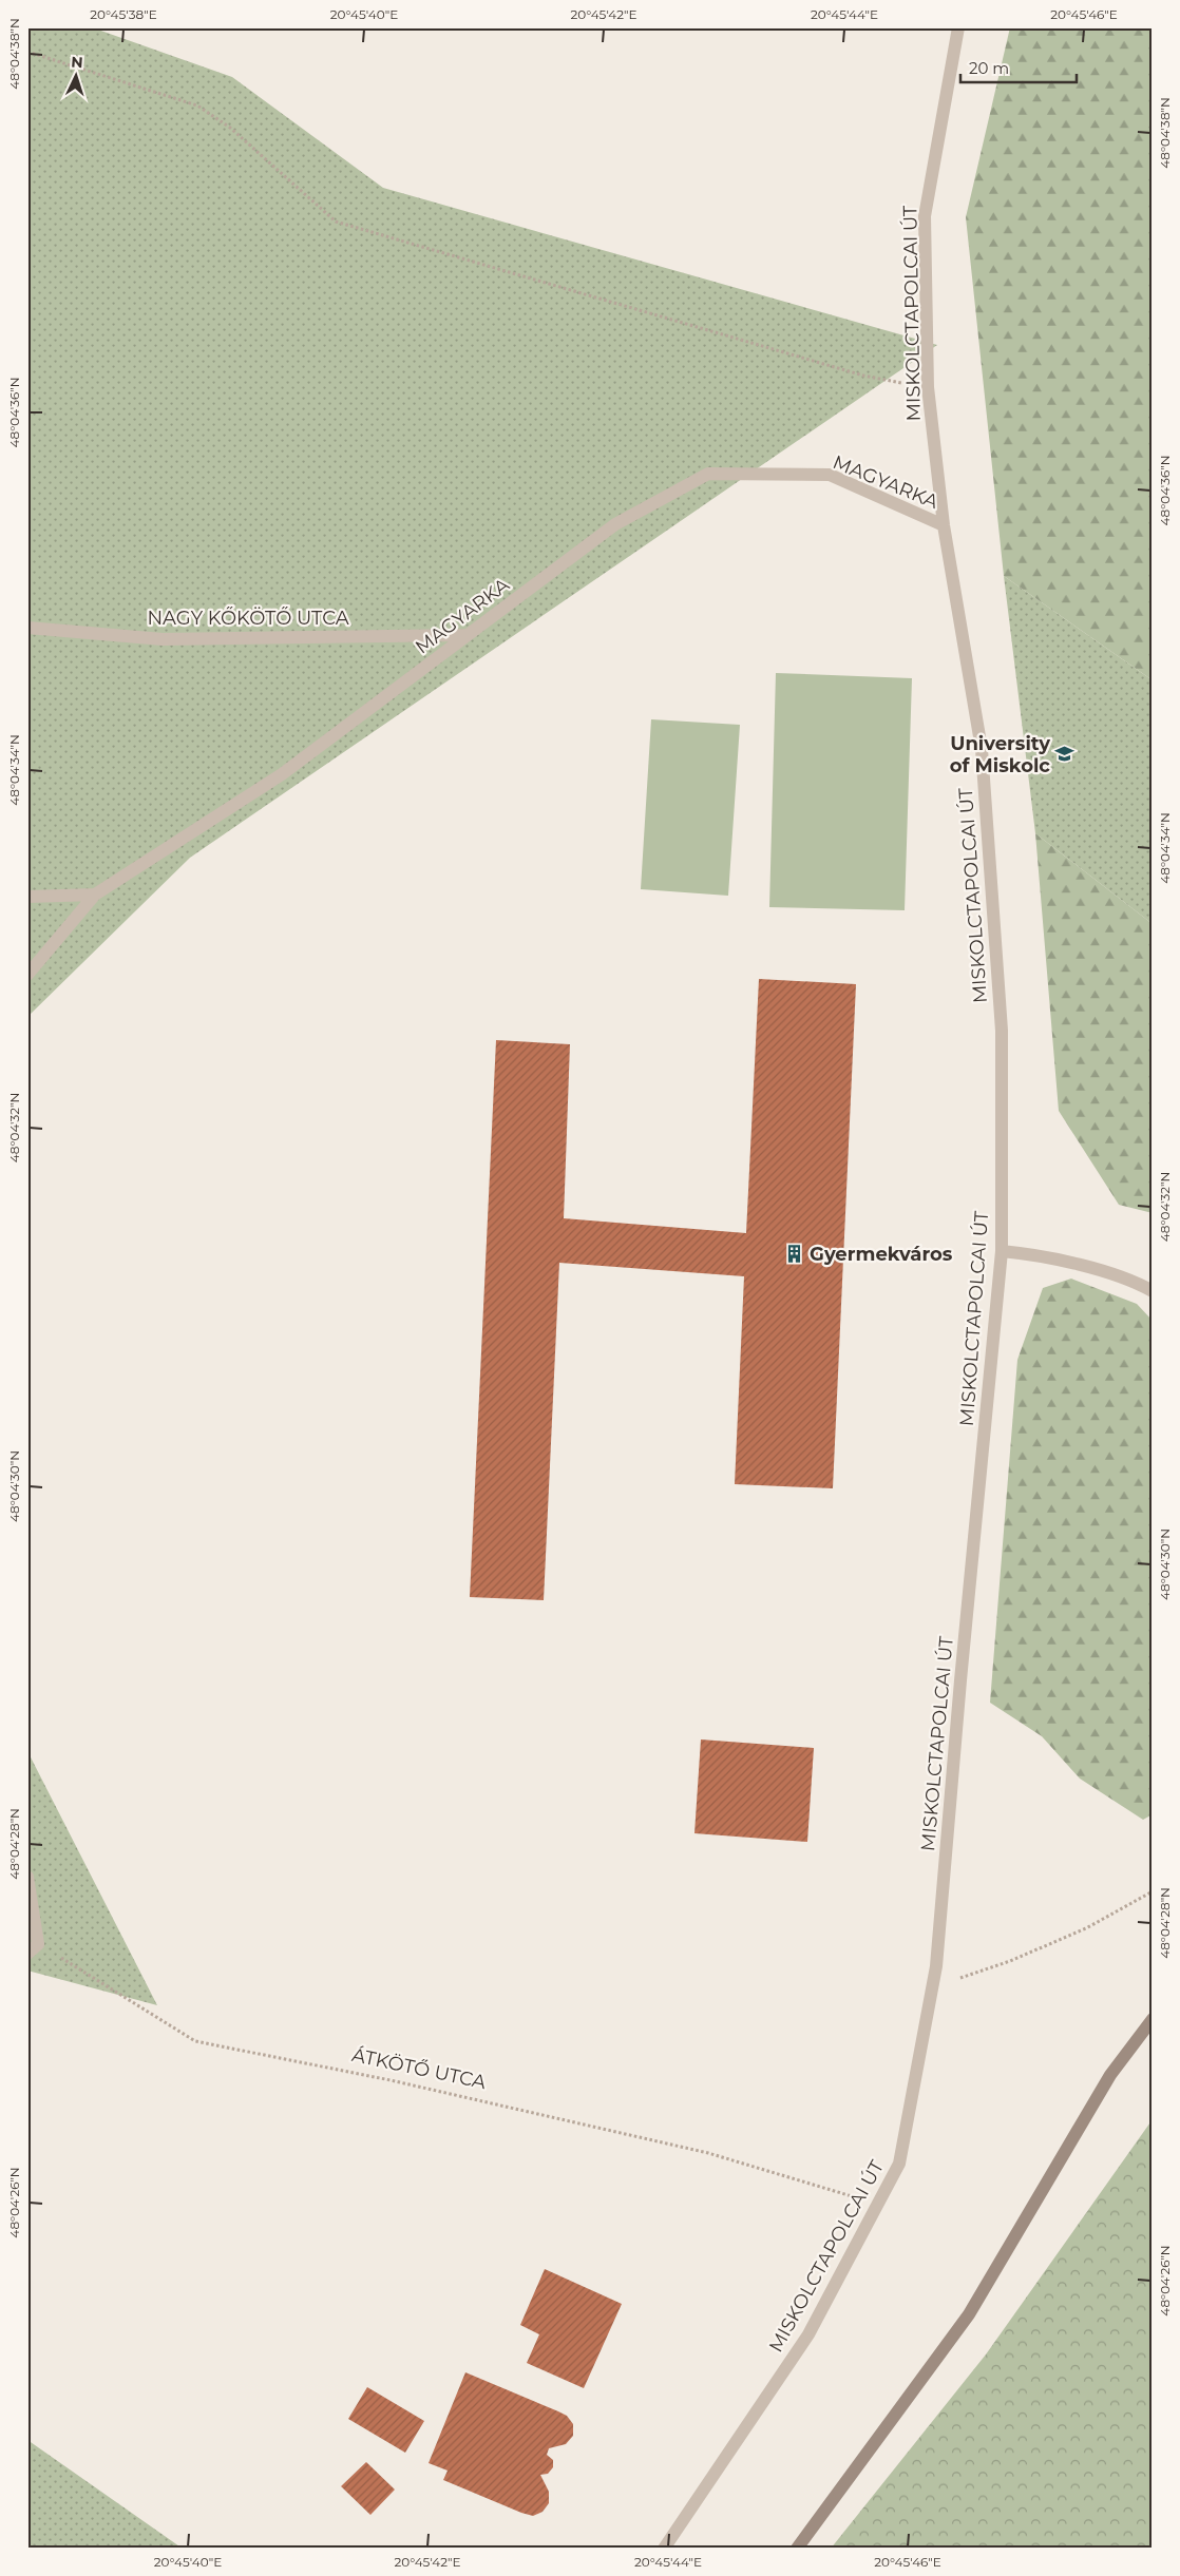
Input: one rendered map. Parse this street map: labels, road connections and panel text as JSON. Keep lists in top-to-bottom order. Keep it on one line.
{"streets":{"street":["MISKOLCTAPOLCAI ÚT","MAGYARKA","NAGY KŐKÖTŐ UTCA"],"path":["ÁTKÖTŐ UTCA"]},"crossings":[["MISKOLCTAPOLCAI ÚT","MAGYARKA"],["MISKOLCTAPOLCAI ÚT","ÁTKÖTŐ UTCA"],["MAGYARKA","NAGY KŐKÖTŐ UTCA"]],"places":{"school or university":["University of Miskolc"],"building":["Gyermekváros"]},"scale_bar":"20 m","north":"top","coordinates":["20°45'38\"E","20°45'40\"E","20°45'42\"E","20°45'44\"E","20°45'46\"E","48°04'38\"N","48°04'36\"N","48°04'34\"N","48°04'32\"N","48°04'30\"N","48°04'28\"N","48°04'26\"N"]}
